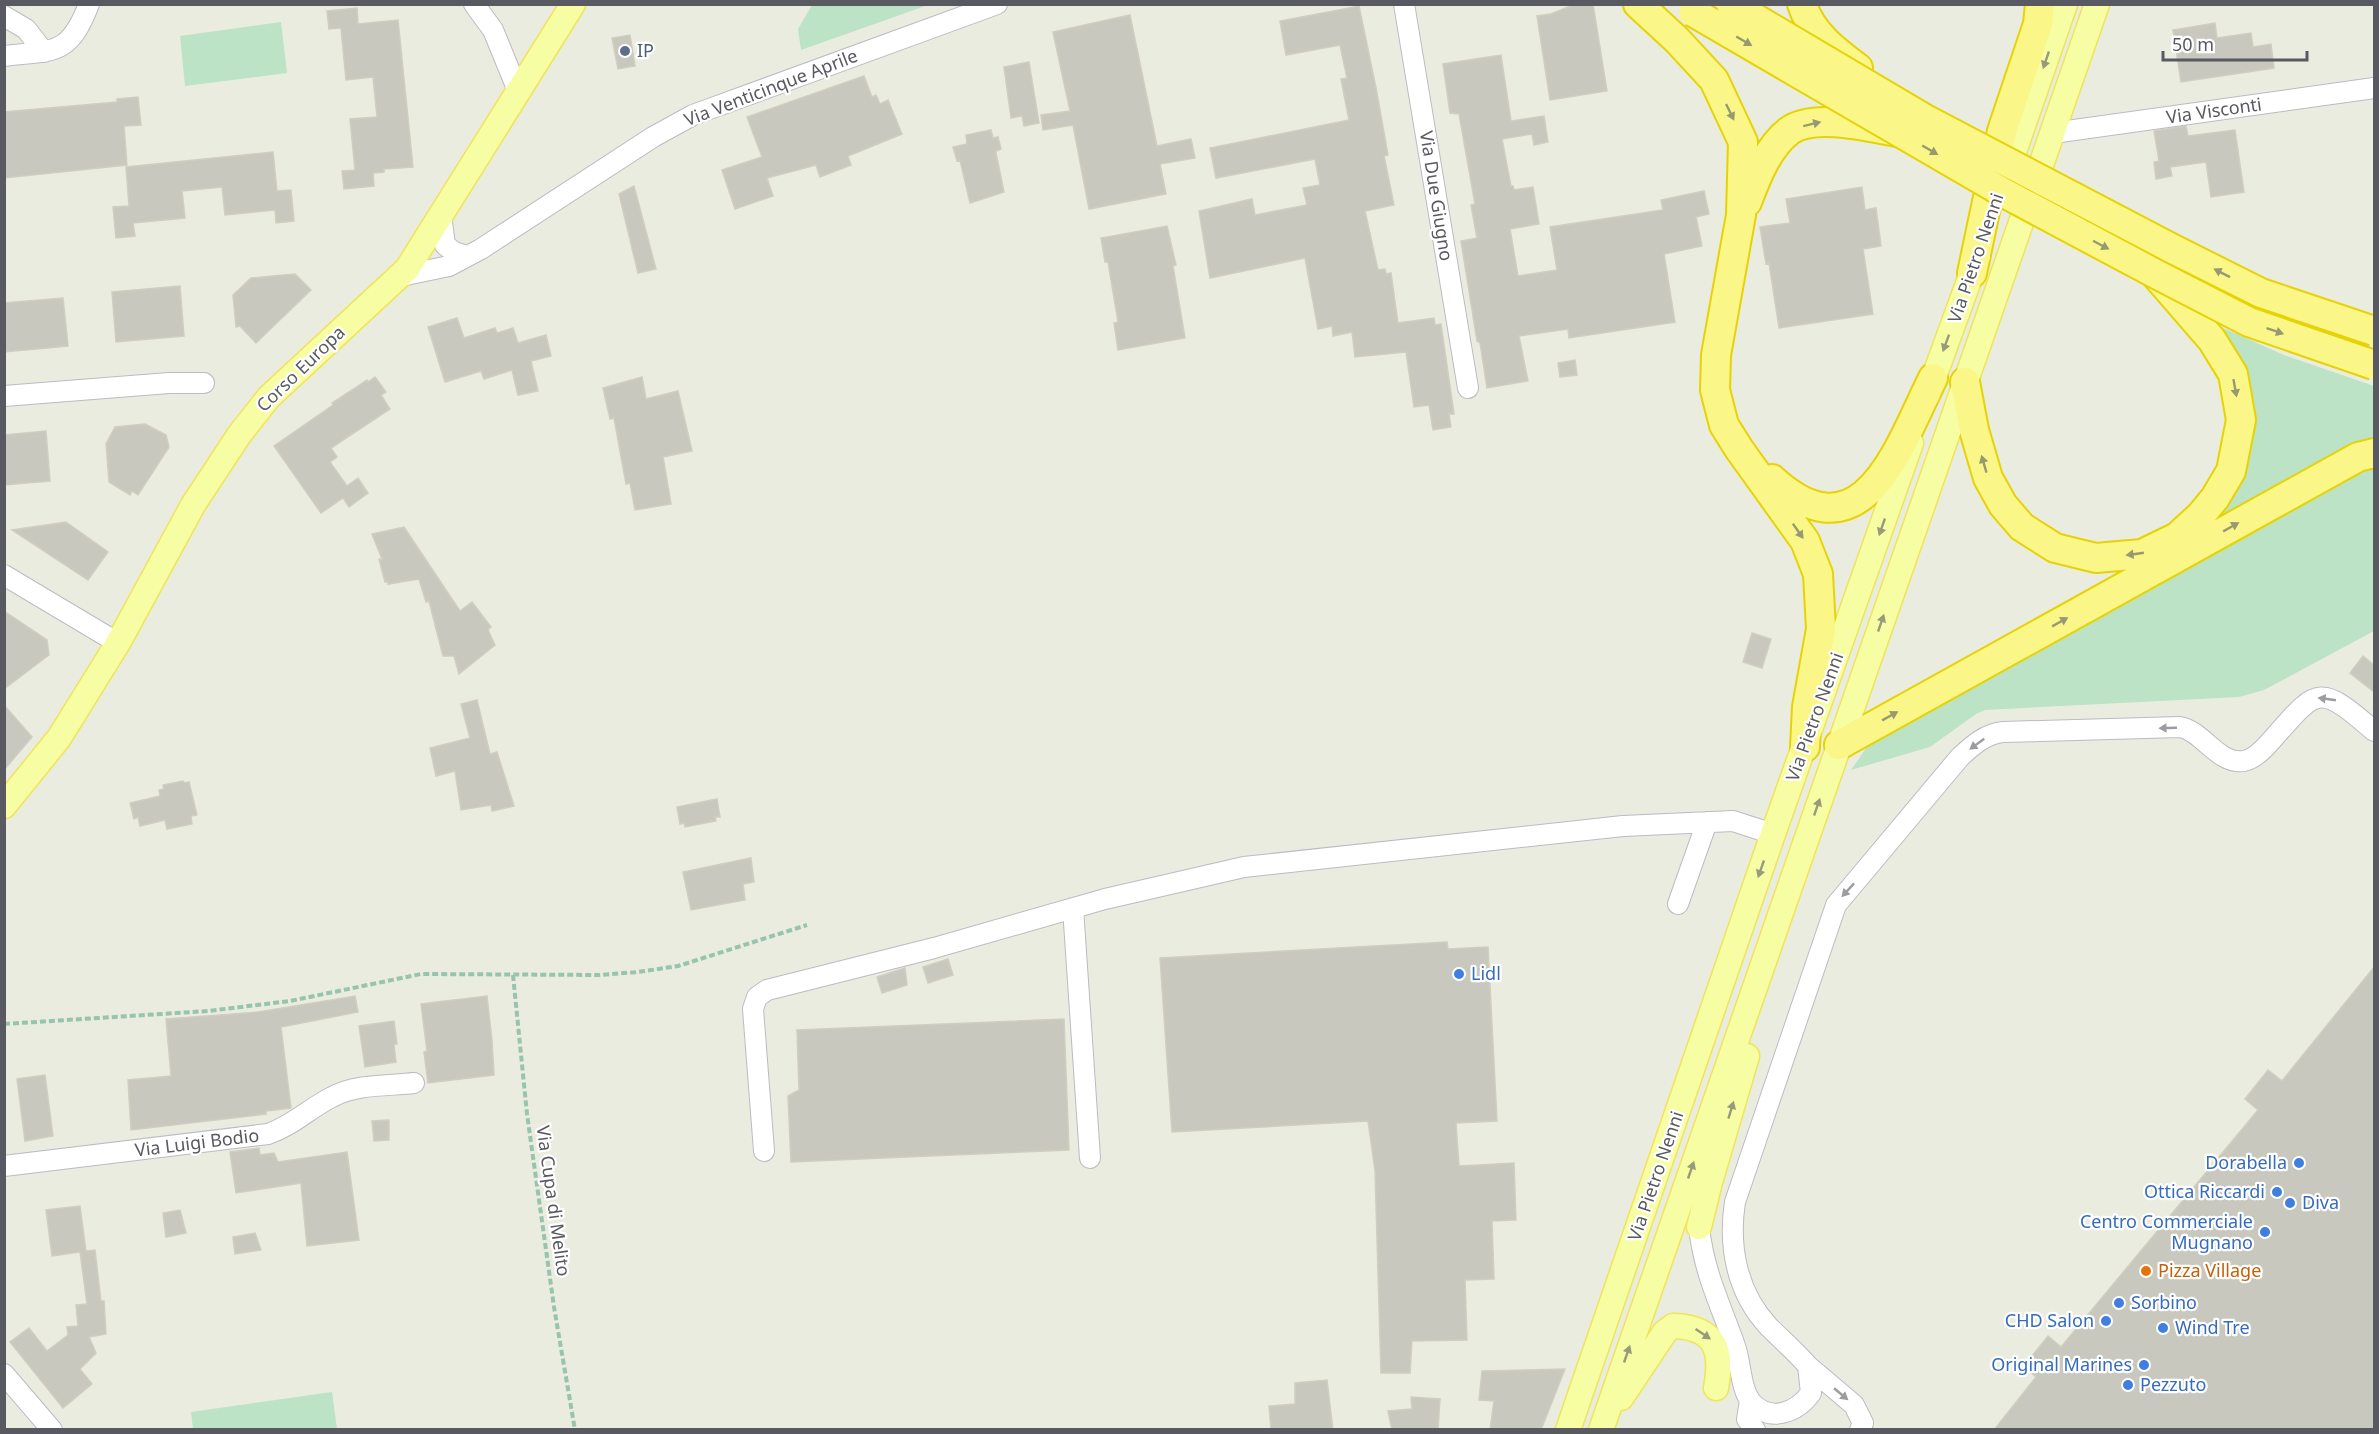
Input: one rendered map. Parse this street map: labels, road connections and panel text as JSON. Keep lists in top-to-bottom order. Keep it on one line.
{"streets":{"main road":["Via Pietro Nenni","Corso Europa"],"street":["Via Venticinque Aprile","Via Visconti","Via Due Giugno","Via Luigi Bodio"],"path":["Via Cupa di Melito"]},"crossings":[["Via Venticinque Aprile","Corso Europa"],["Via Visconti","Via Pietro Nenni"]],"places":["IP","Lidl","Dorabella","Ottica Riccardi","Diva","Centro Commerciale Mugnano","Pizza Village","Sorbino","CHD Salon","Wind Tre","Original Marines","Pezzuto"],"scale_bar":"50 m"}
